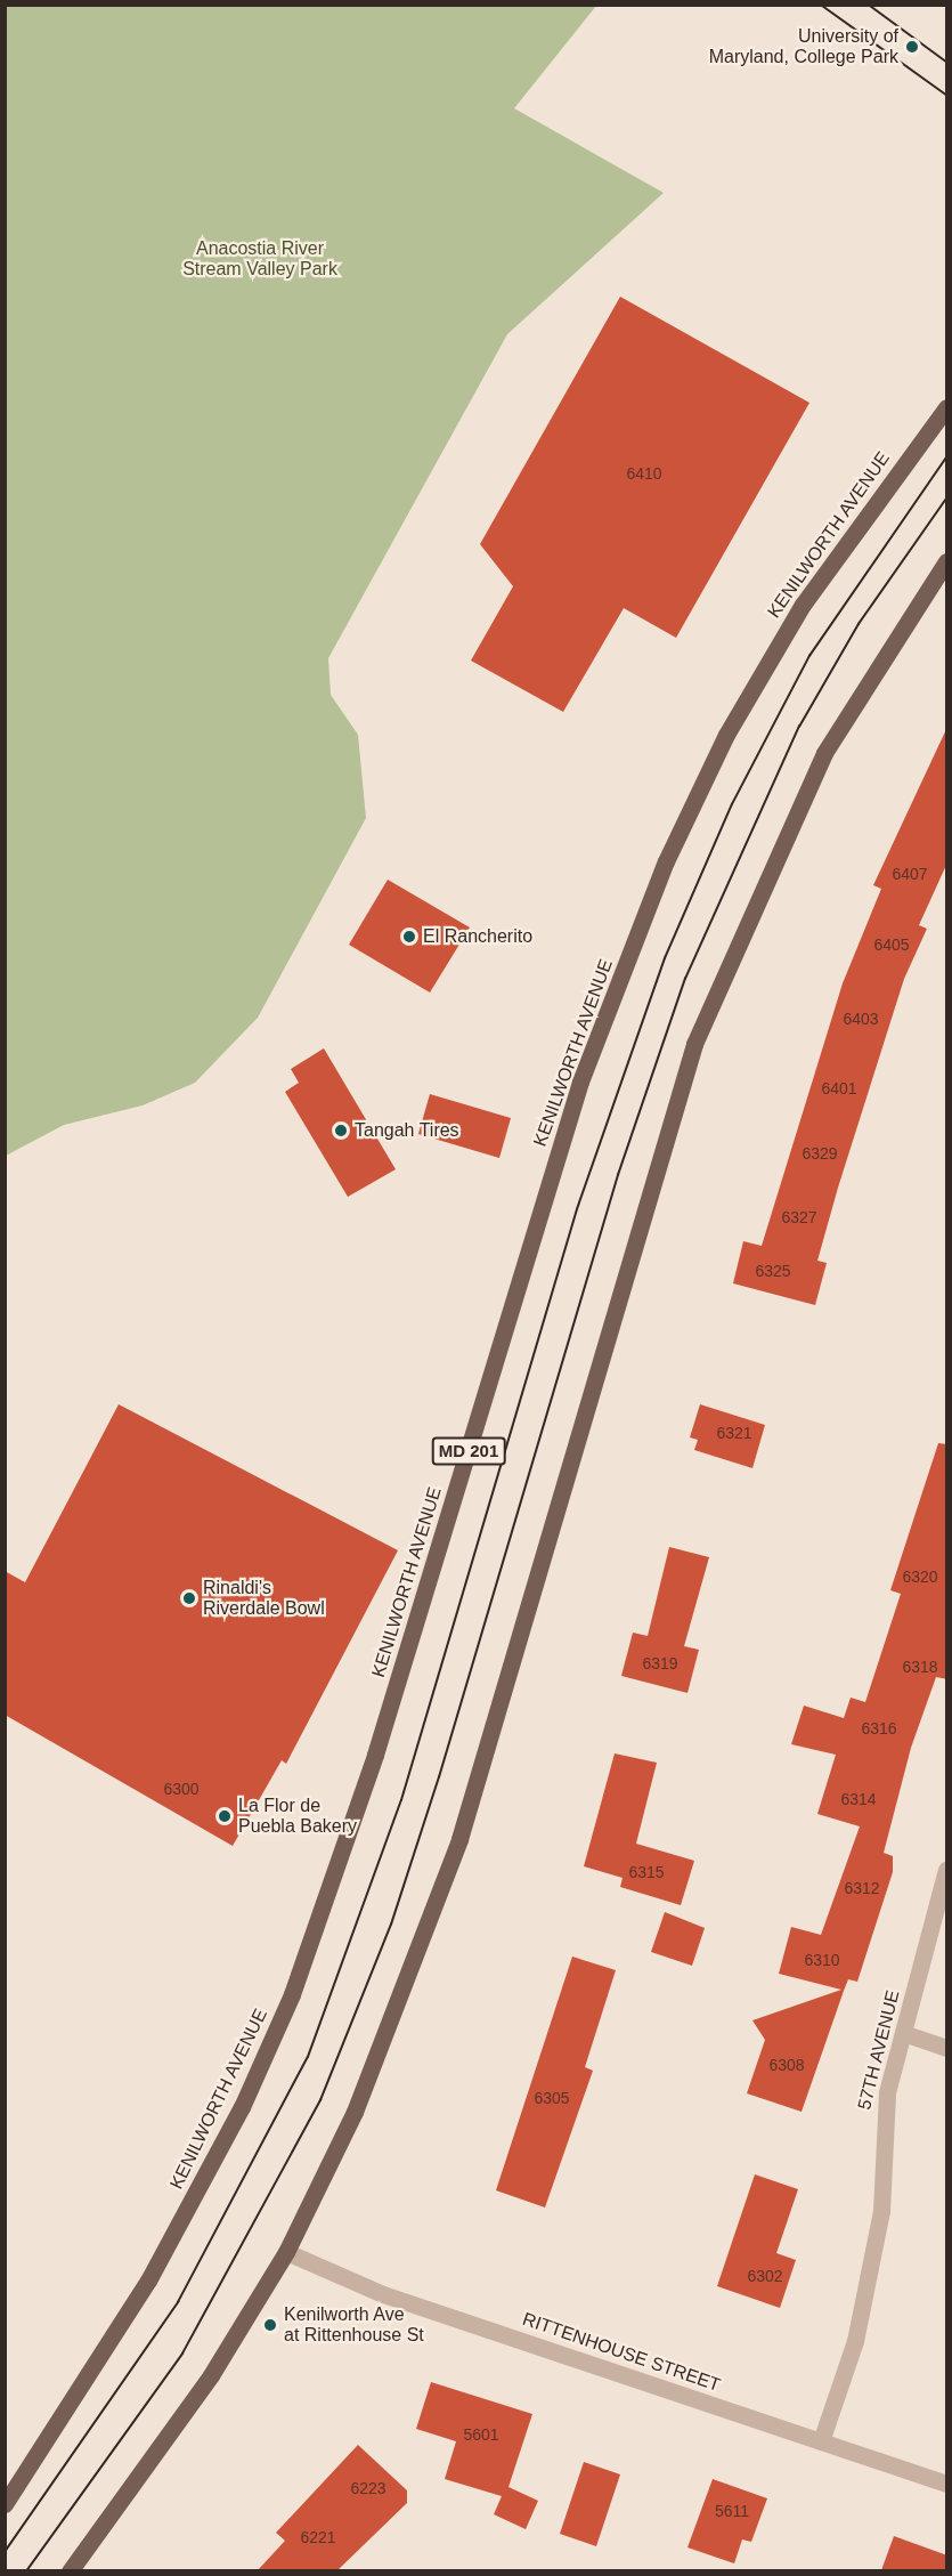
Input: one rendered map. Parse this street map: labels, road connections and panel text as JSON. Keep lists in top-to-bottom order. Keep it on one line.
{"streets":{"main road":["KENILWORTH AVENUE","MD 201"],"street":["57TH AVENUE","RITTENHOUSE STREET"]},"crossings":[["57TH AVENUE","RITTENHOUSE STREET"]],"parks":["Anacostia River Stream Valley Park"],"places":["University of Maryland, College Park","El Rancherito","Tangah Tires","Rinaldi's Riverdale Bowl","La Flor de Puebla Bakery","Kenilworth Ave at Rittenhouse St"],"house_numbers":["6410","6407","6405","6403","6401","6329","6327","6325","6321","6320","6319","6318","6316","6300","6314","6315","6312","6310","6308","6305","6302","5601","6223","5611","6221"]}
